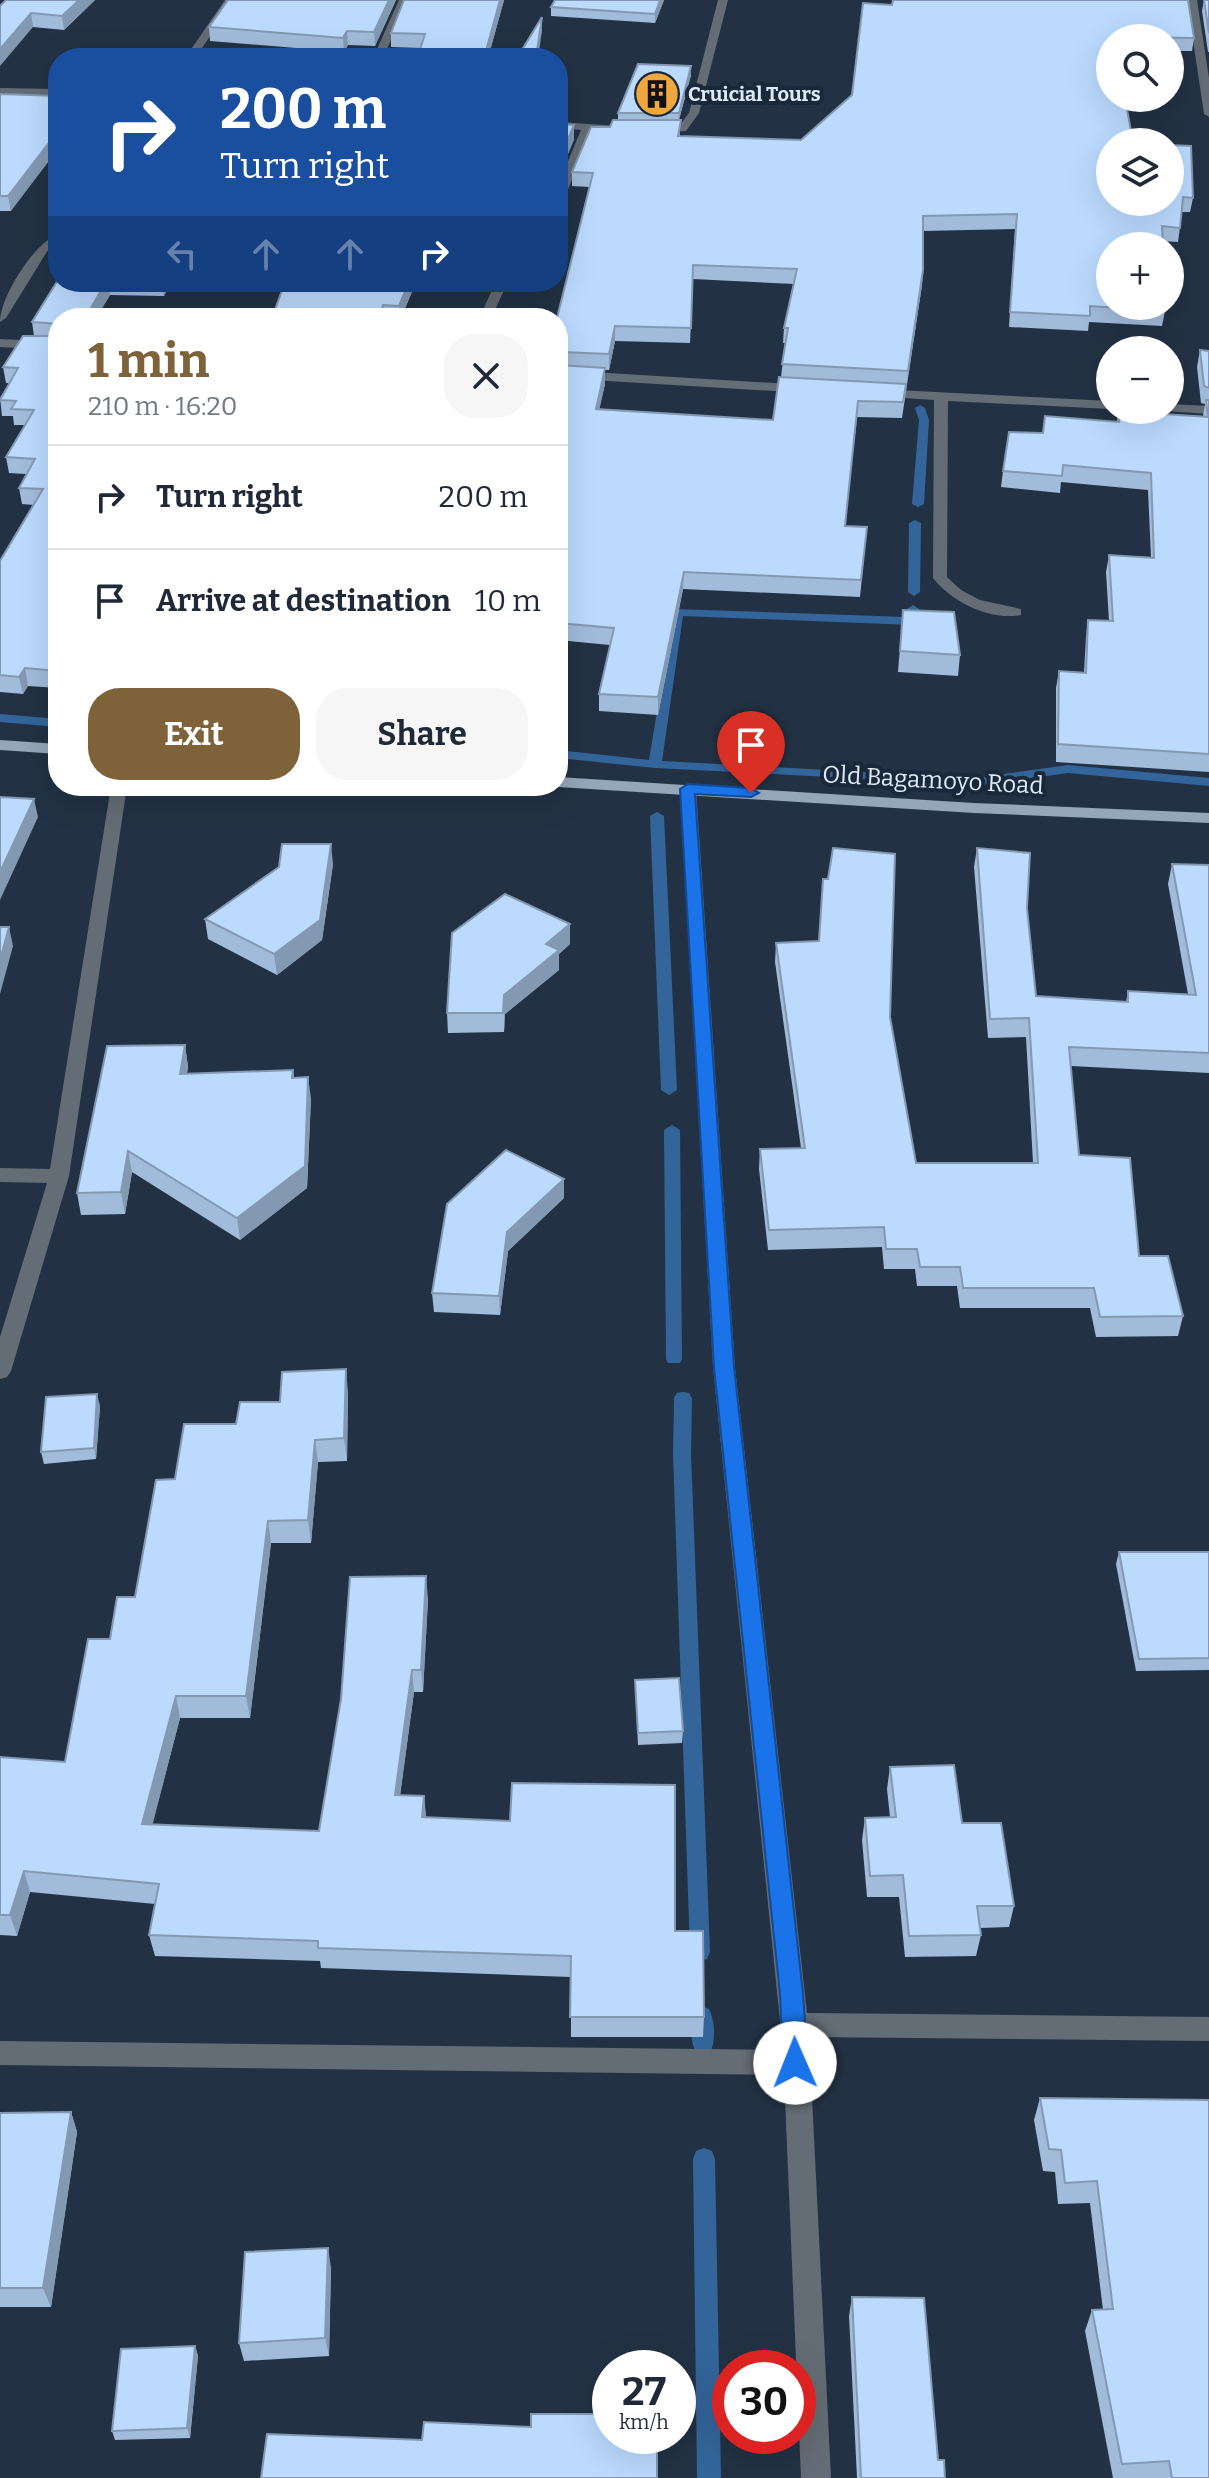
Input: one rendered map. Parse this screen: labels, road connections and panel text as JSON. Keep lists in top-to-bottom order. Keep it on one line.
{"streets":{"main road":["Old Bagamoyo Road"]},"places":{"building":["Cruicial Tours"]},"page":{"map_buttons":["+","−"],"turn":["200 m","Turn right"],"heading":["1 min","210 m · 16:20"],"list":[{"name":"Turn right","value":"200 m"},{"name":"Arrive at destination","value":"10 m"}],"buttons":["Exit","Share"],"speed":"27 km/h","limit":"30"}}
